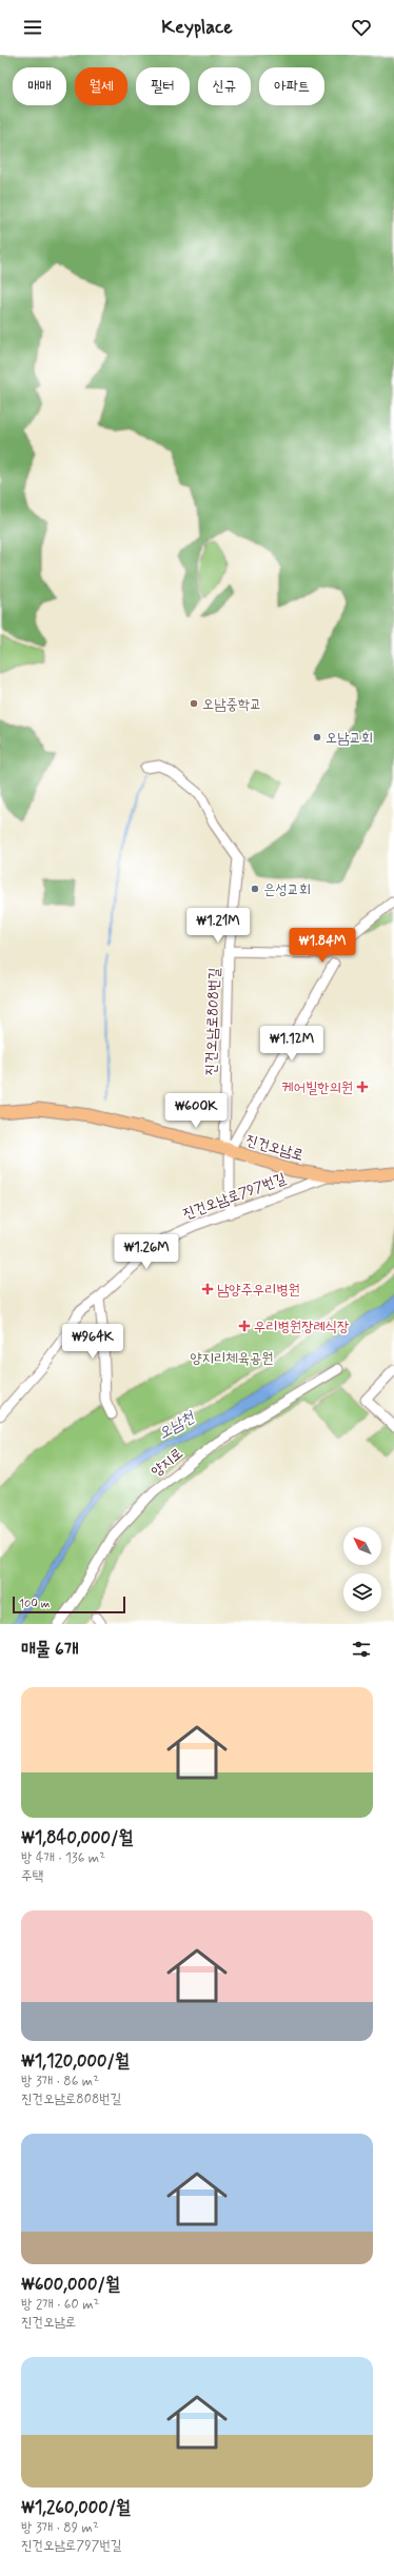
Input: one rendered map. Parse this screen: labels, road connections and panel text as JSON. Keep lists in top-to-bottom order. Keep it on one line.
{"streets":{"main road":["진건오남로"],"street":["진건오남로808번길","진건오남로797번길","양지로"]},"crossings":[["진건오남로808번길","진건오남로"],["진건오남로808번길","진건오남로797번길"],["진건오남로","진건오남로797번길"]],"water":["오남천"],"parks":["양지리체육공원"],"places":{"other":["오남중학교","오남교회","은성교회"],"health":["케어빌한의원","남양주우리병원","우리병원장례식장"]},"scale_bar":"100 m","north":"top left","page":{"header":"Keyplace","chip":["매매","월세","필터","신규","아파트"],"price":["₩1.21M","₩1.84M","₩1.12M","₩600K","₩1.26M","₩964K"],"scale":"100 m","heading":"매물 6개","list":[{"name":"₩1,840,000/월","note":"방 4개 · 136 m² · 주택"},{"name":"₩1,120,000/월","note":"방 3개 · 86 m² · 진건오남로808번길"},{"name":"₩600,000/월","note":"방 2개 · 60 m² · 진건오남로"},{"name":"₩1,260,000/월","note":"방 3개 · 89 m² · 진건오남로797번길"}]}}
